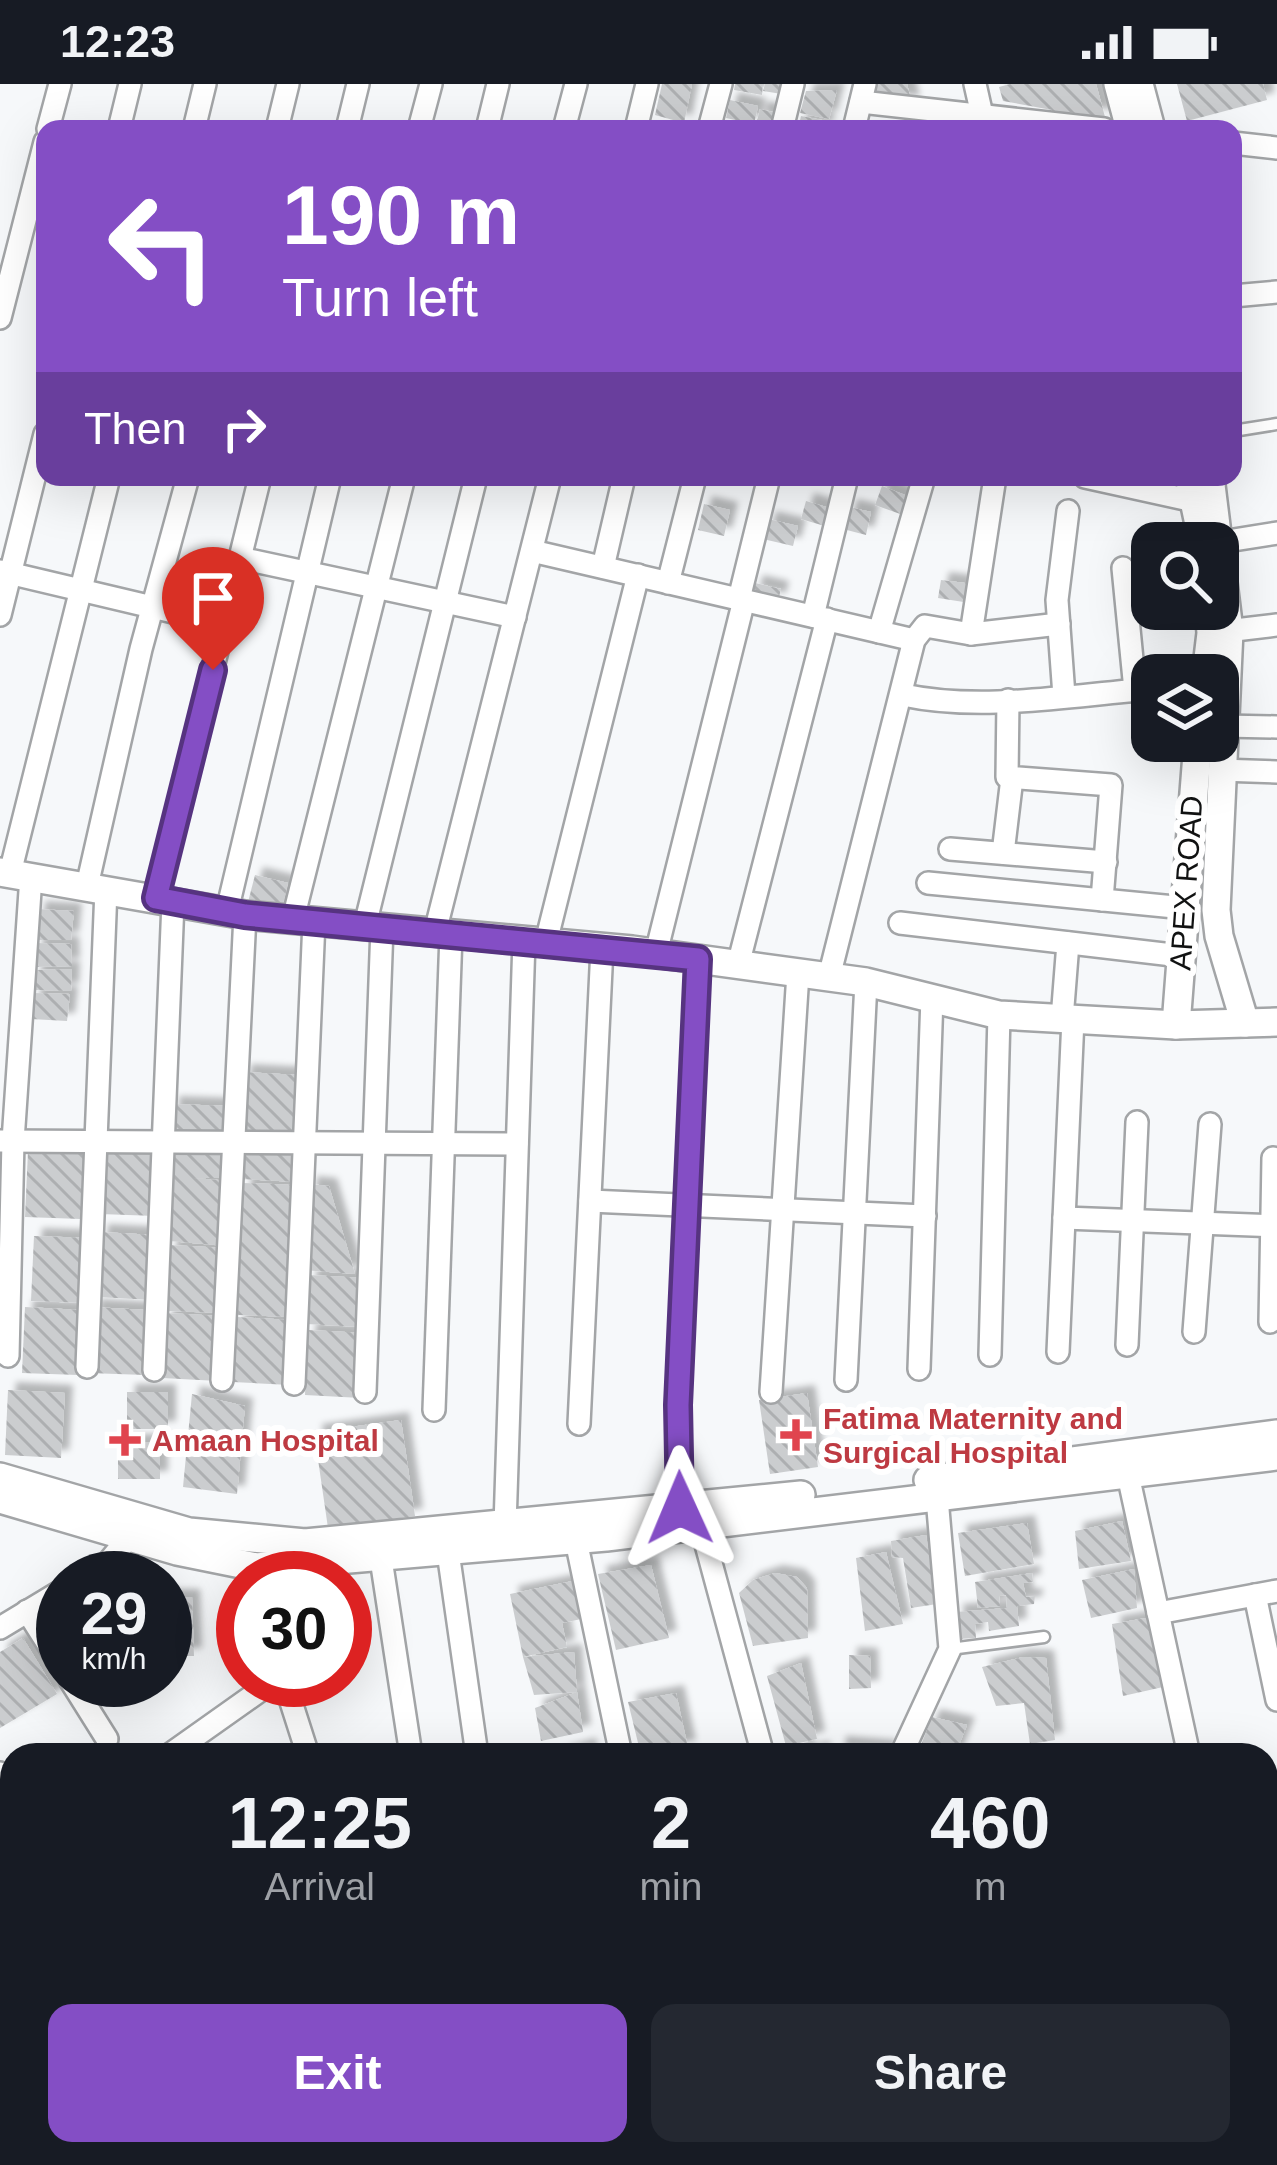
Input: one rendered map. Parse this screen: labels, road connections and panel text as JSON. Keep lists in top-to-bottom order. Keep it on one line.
{"streets":{"street":["APEX ROAD"]},"places":{"health":["Fatima Maternity and Surgical Hospital","Amaan Hospital"]},"page":{"status":"12:23","turn":["190 m","Turn left"],"then":"Then","speed":"29 km/h","limit":"30","eta":["12:25","Arrival","2","min","460","m"],"buttons":["Exit","Share"]}}
